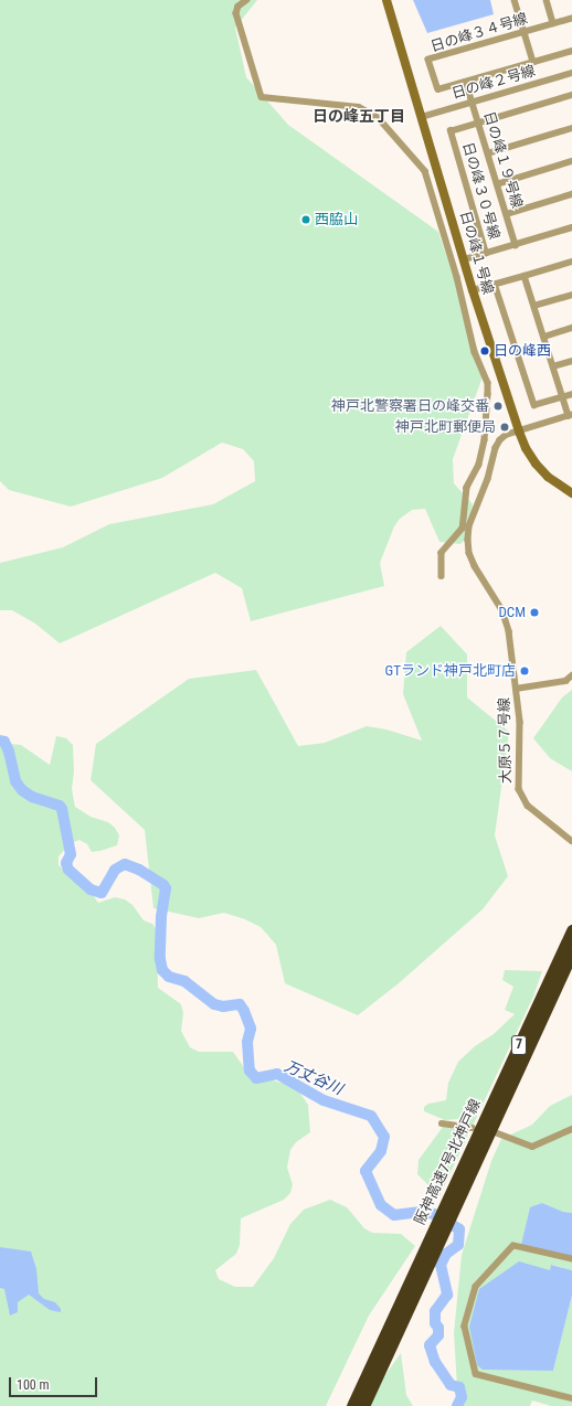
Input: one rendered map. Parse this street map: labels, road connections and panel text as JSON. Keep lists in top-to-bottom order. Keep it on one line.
{"streets":{"highway":["7","阪神高速7号北神戸線"],"street":["日の峰３４号線","日の峰２号線","日の峰１９号線","日の峰３０号線","日の峰１号線","大原５７号線"]},"crossings":[["日の峰３４号線","日の峰１９号線"],["日の峰２号線","日の峰１９号線"],["日の峰２号線","日の峰１号線"],["日の峰１９号線","日の峰３０号線"],["日の峰１号線","大原５７号線"]],"districts":["日の峰五丁目"],"water":["万丈谷川"],"places":["西脇山","日の峰西","神戸北警察署日の峰交番","神戸北町郵便局","DCM","GTランド神戸北町店"],"scale_bar":"100 m"}
